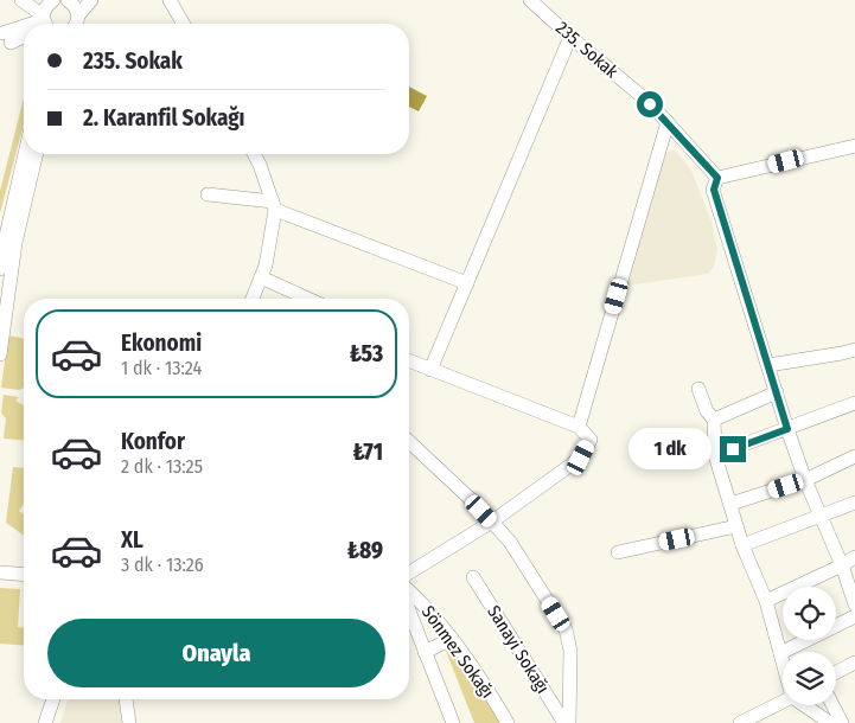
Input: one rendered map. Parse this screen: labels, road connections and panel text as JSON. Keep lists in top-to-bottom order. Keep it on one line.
{"streets":{"street":["235. Sokak","Sanayi Sokağı","Sönmez Sokağı"]},"page":{"banner":["235. Sokak","2. Karanfil Sokağı"],"list":[{"name":"Ekonomi","note":"1 dk · 13:24","value":"₺53"},{"name":"Konfor","note":"2 dk · 13:25","value":"₺71"},{"name":"XL","note":"3 dk · 13:26","value":"₺89"}],"bubble":"1 dk","buttons":"Onayla"}}
